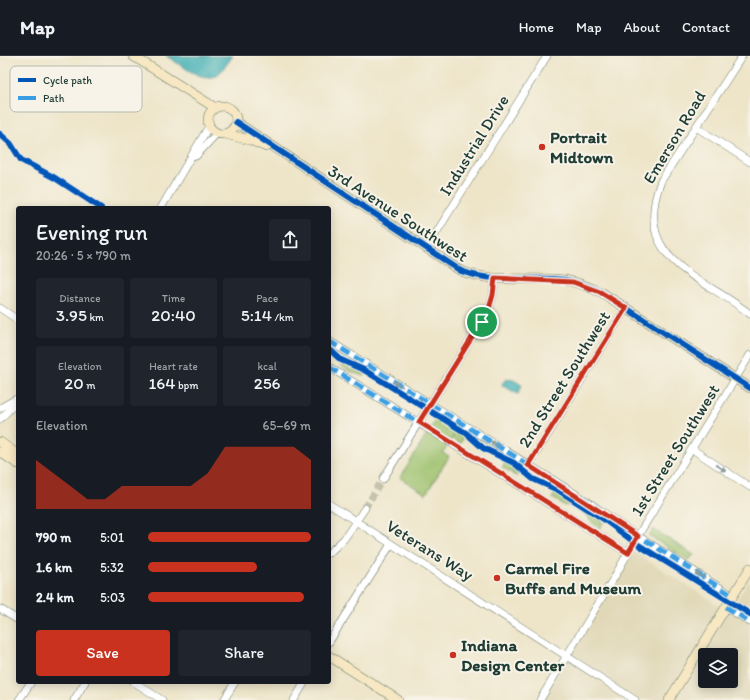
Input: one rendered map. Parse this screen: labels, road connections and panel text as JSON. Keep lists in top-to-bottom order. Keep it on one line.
{"streets":{"street":["Emerson Road","Industrial Drive","3rd Avenue Southwest","2nd Street Southwest","1st Street Southwest","Veterans Way"]},"crossings":[["Industrial Drive","3rd Avenue Southwest"],["3rd Avenue Southwest","2nd Street Southwest"],["3rd Avenue Southwest","1st Street Southwest"],["1st Street Southwest","Veterans Way"]],"places":["Portrait Midtown","Carmel Fire Buffs and Museum","Indiana Design Center"],"legend":["Cycle path","Path"],"page":{"header":"Map","nav":["Home","Map","About","Contact"],"heading":["Evening run","20:26 · 5 × 790 m"],"stats":[["Distance","3.95 km"],["Time","20:40"],["Pace","5:14 /km"],["Elevation","20 m"],["Heart rate","164 bpm"],["kcal","256"]],"chart":["Elevation","65–69 m"],"list":[{"name":"790 m","note":"5:01"},{"name":"1.6 km","note":"5:32"},{"name":"2.4 km","note":"5:03"}],"buttons":["Save","Share"]}}
